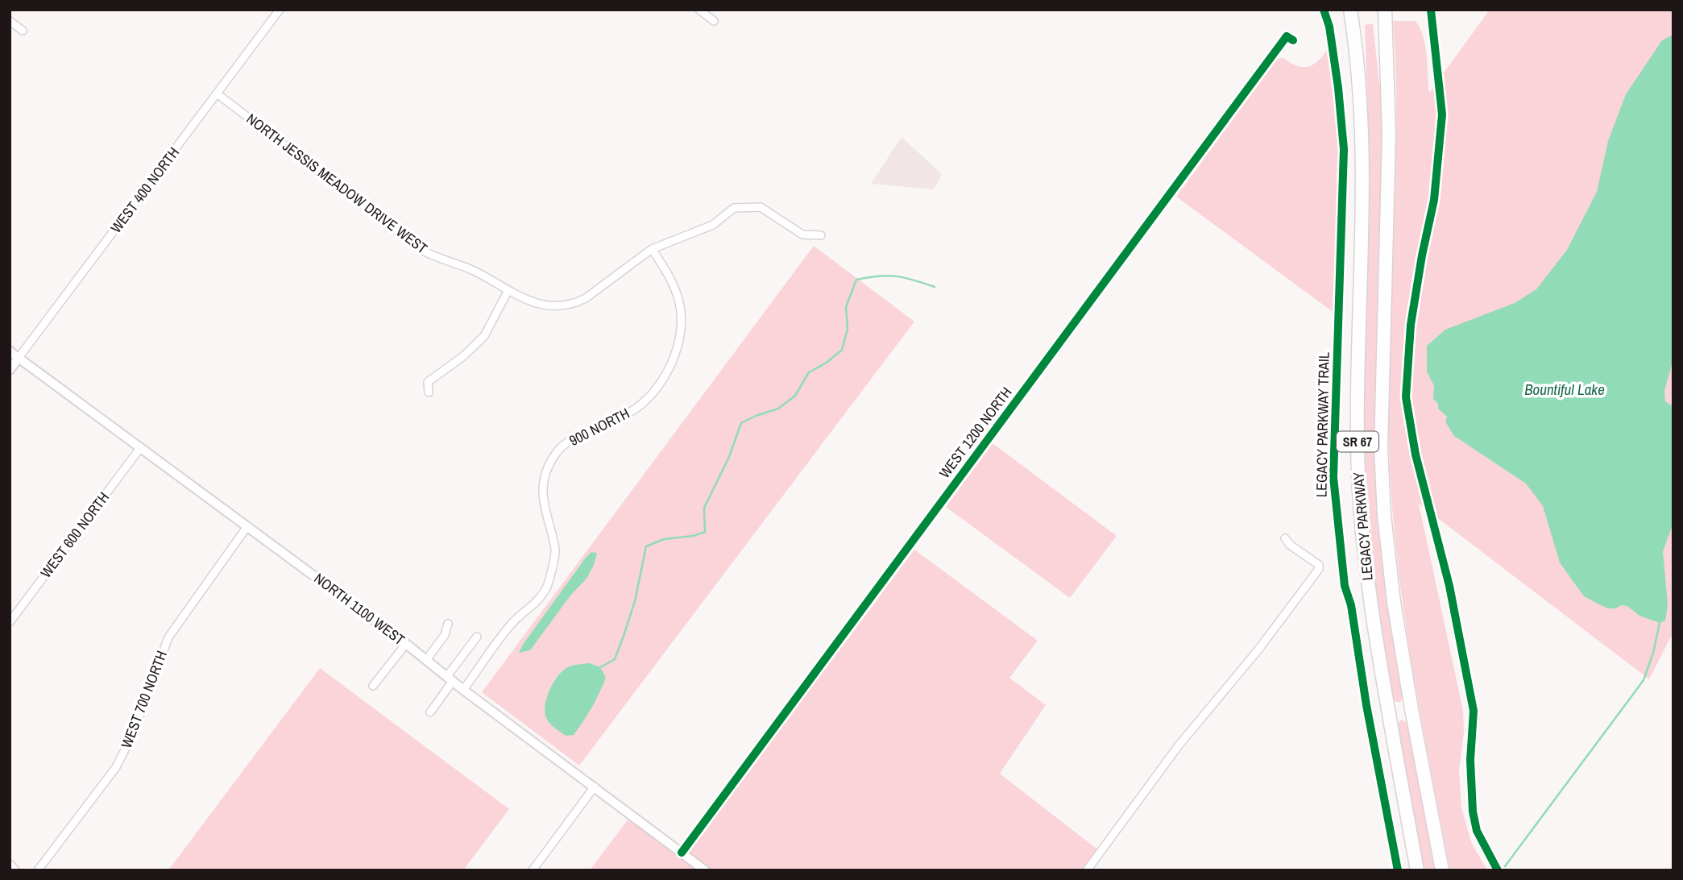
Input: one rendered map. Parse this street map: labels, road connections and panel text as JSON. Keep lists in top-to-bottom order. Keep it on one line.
{"streets":{"highway":["SR 67","LEGACY PARKWAY"],"street":["NORTH JESSIS MEADOW DRIVE WEST","WEST 400 NORTH","900 NORTH","WEST 1200 NORTH","WEST 600 NORTH","NORTH 1100 WEST","WEST 700 NORTH"],"cycle path":["LEGACY PARKWAY TRAIL"]},"crossings":[["NORTH JESSIS MEADOW DRIVE WEST","WEST 400 NORTH"],["NORTH JESSIS MEADOW DRIVE WEST","900 NORTH"],["WEST 400 NORTH","NORTH 1100 WEST"],["900 NORTH","NORTH 1100 WEST"],["WEST 1200 NORTH","NORTH 1100 WEST"],["WEST 600 NORTH","NORTH 1100 WEST"],["NORTH 1100 WEST","WEST 700 NORTH"]],"water":["Bountiful Lake"]}
